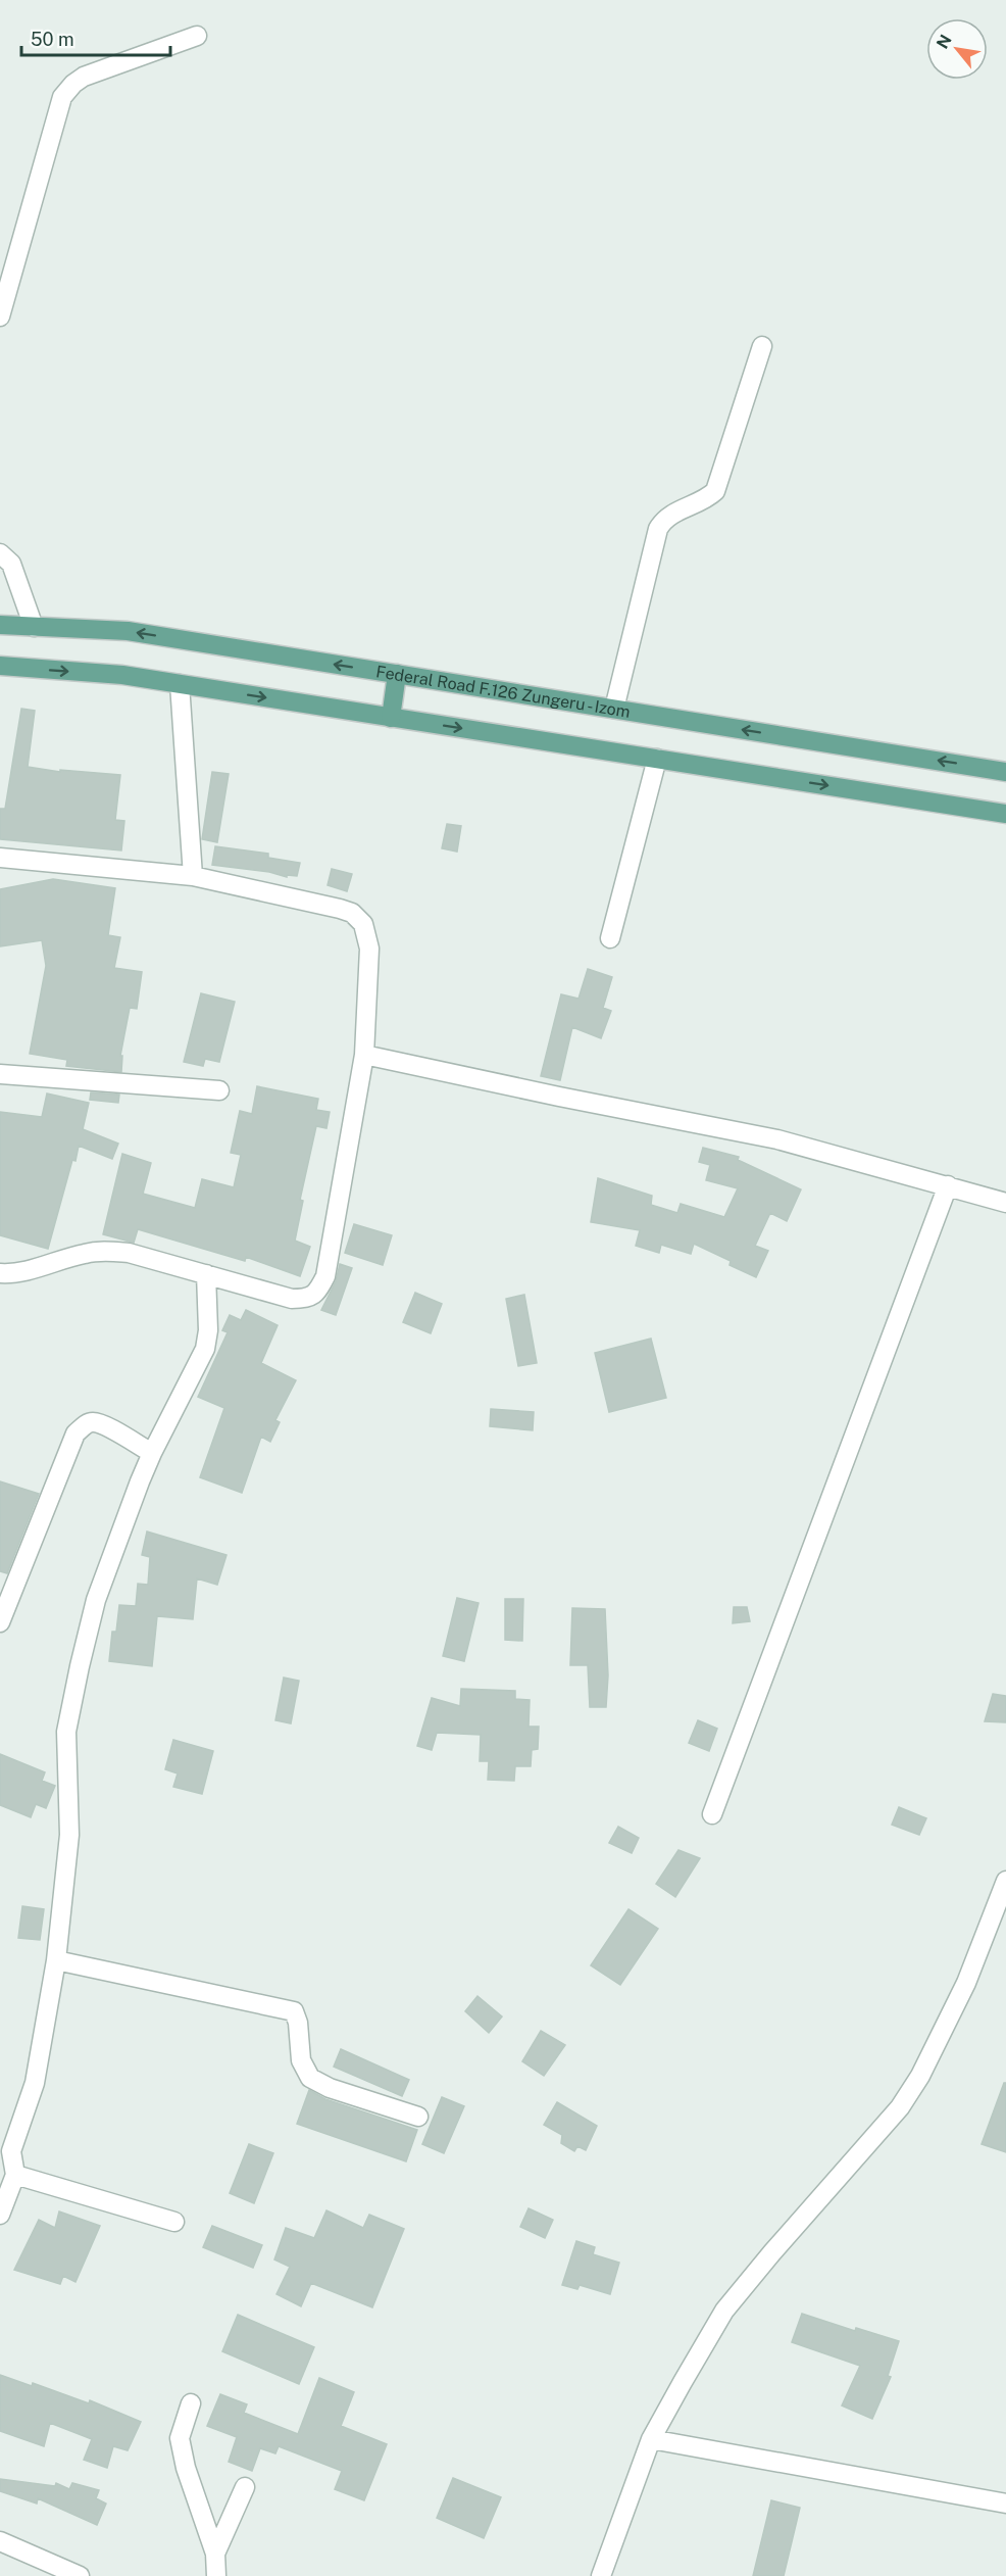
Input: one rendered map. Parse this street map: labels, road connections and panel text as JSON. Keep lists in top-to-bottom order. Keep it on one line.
{"streets":{"main road":["Federal Road F.126 Zungeru - Izom"]},"scale_bar":"50 m","north":"top left"}
